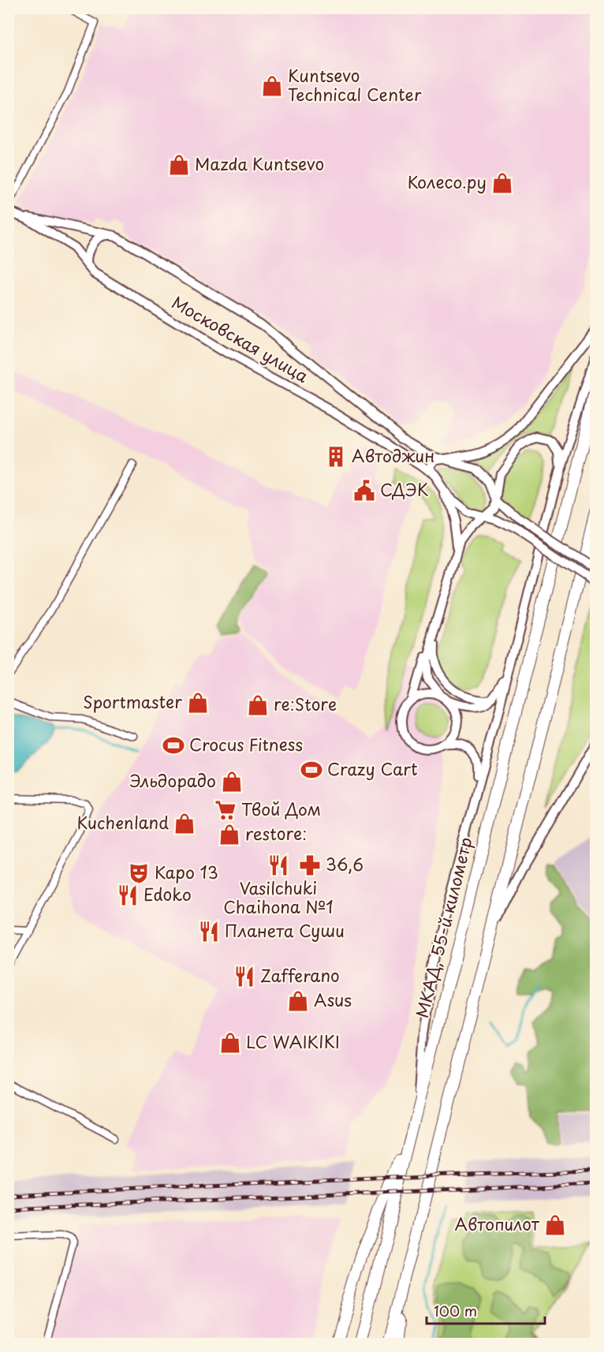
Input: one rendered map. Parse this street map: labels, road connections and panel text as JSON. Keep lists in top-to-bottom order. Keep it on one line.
{"streets":{"highway":["МКАД, 55-й километр"],"street":["Московская улица"]},"places":{"shop":["Kuntsevo Technical Center","Mazda Kuntsevo","Колесо.ру","Sportmaster","re:Store","Эльдорадо","Kuchenland","restore:","Asus","LC WAIKIKI","Автопилот"],"building":["Автоджин"],"public building":["СДЭК"],"sports":["Crocus Fitness","Crazy Cart"],"supermarket":["Твой Дом"],"restaurant":["Vasilchuki Chaihona №1","Edoko","Планета Суши","Zafferano"],"pharmacy":["36,6"],"theatre":["Каро 13"]},"scale_bar":"100 m"}
